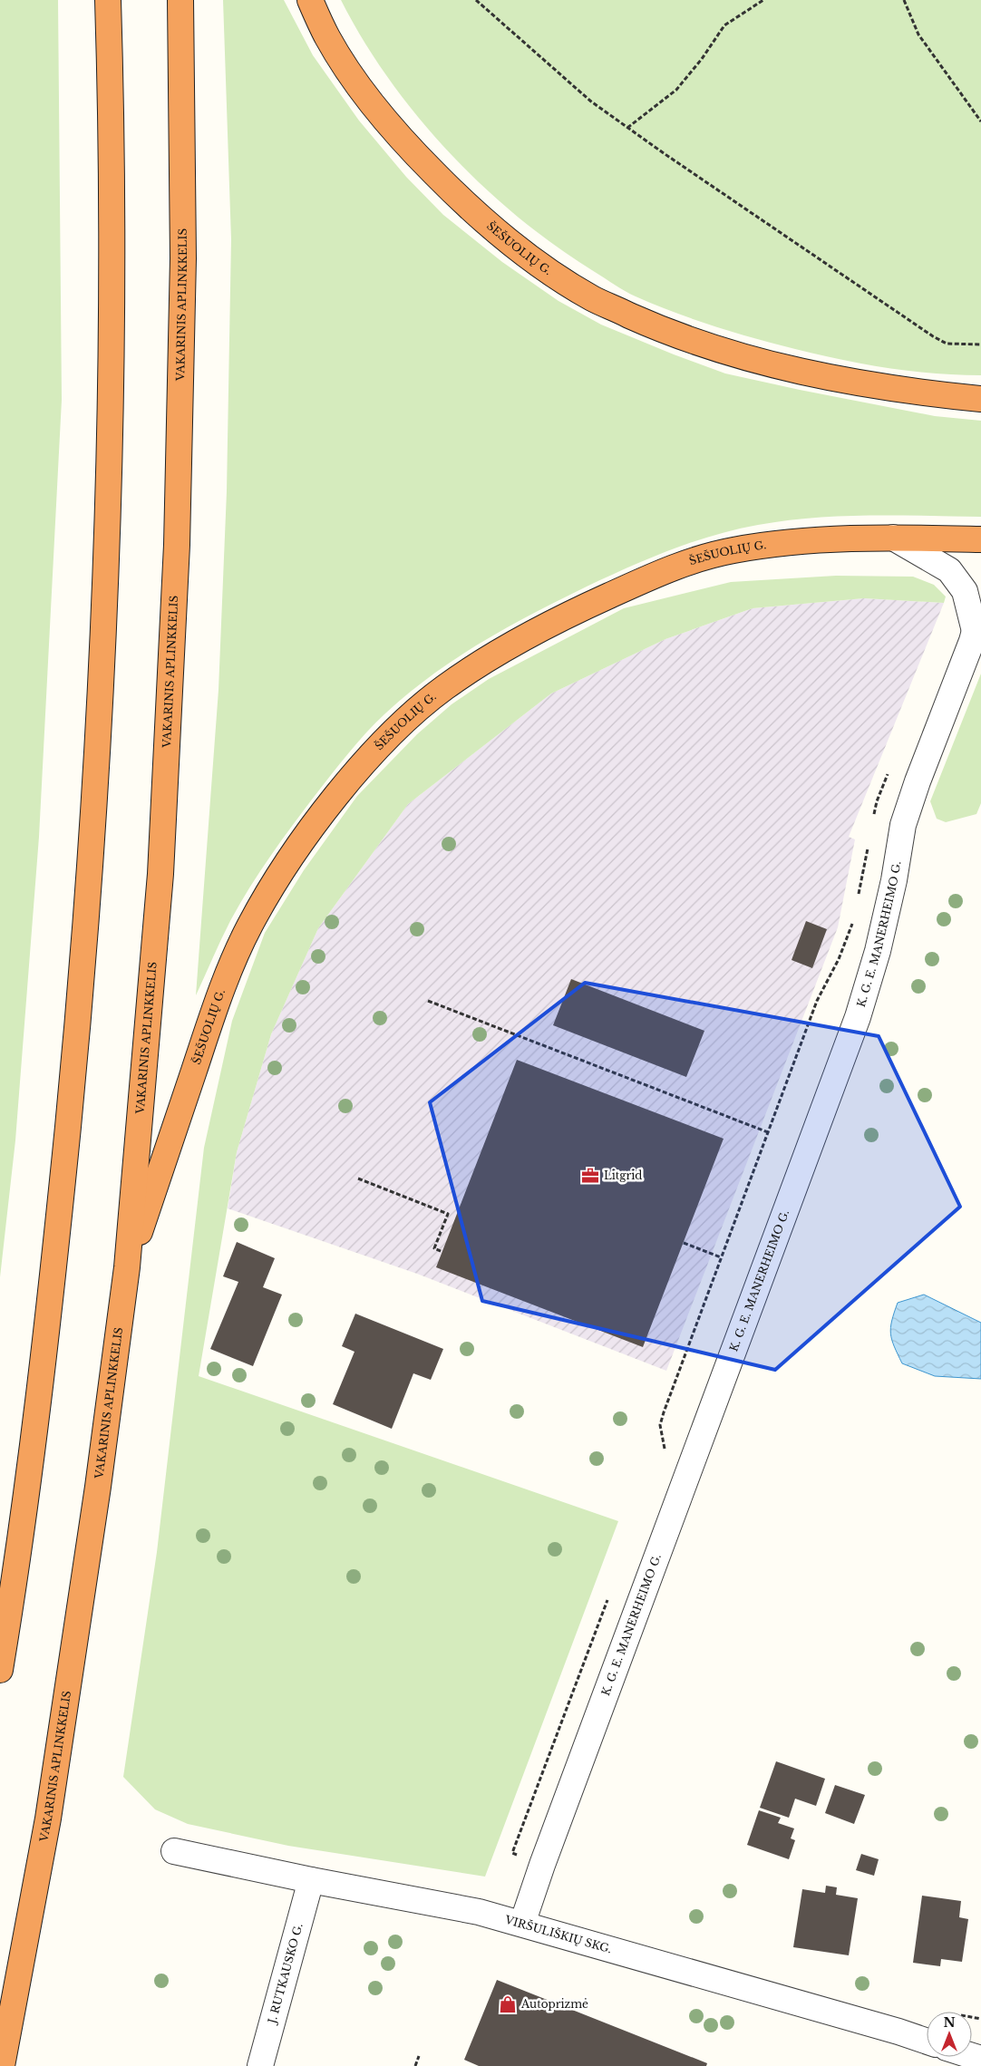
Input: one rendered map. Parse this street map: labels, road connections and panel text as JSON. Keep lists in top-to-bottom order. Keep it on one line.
{"streets":{"highway":["ŠEŠUOLIŲ G.","VAKARINIS APLINKKELIS"],"street":["K. G. E. MANERHEIMO G.","VIRŠULIŠKIŲ SKG.","J. RUTKAUSKO G."]},"crossings":[["ŠEŠUOLIŲ G.","VAKARINIS APLINKKELIS"],["ŠEŠUOLIŲ G.","K. G. E. MANERHEIMO G."],["K. G. E. MANERHEIMO G.","VIRŠULIŠKIŲ SKG."],["VIRŠULIŠKIŲ SKG.","J. RUTKAUSKO G."]],"places":{"office":["Litgrid"],"shop":["Autoprizmė"]},"north":"top"}
